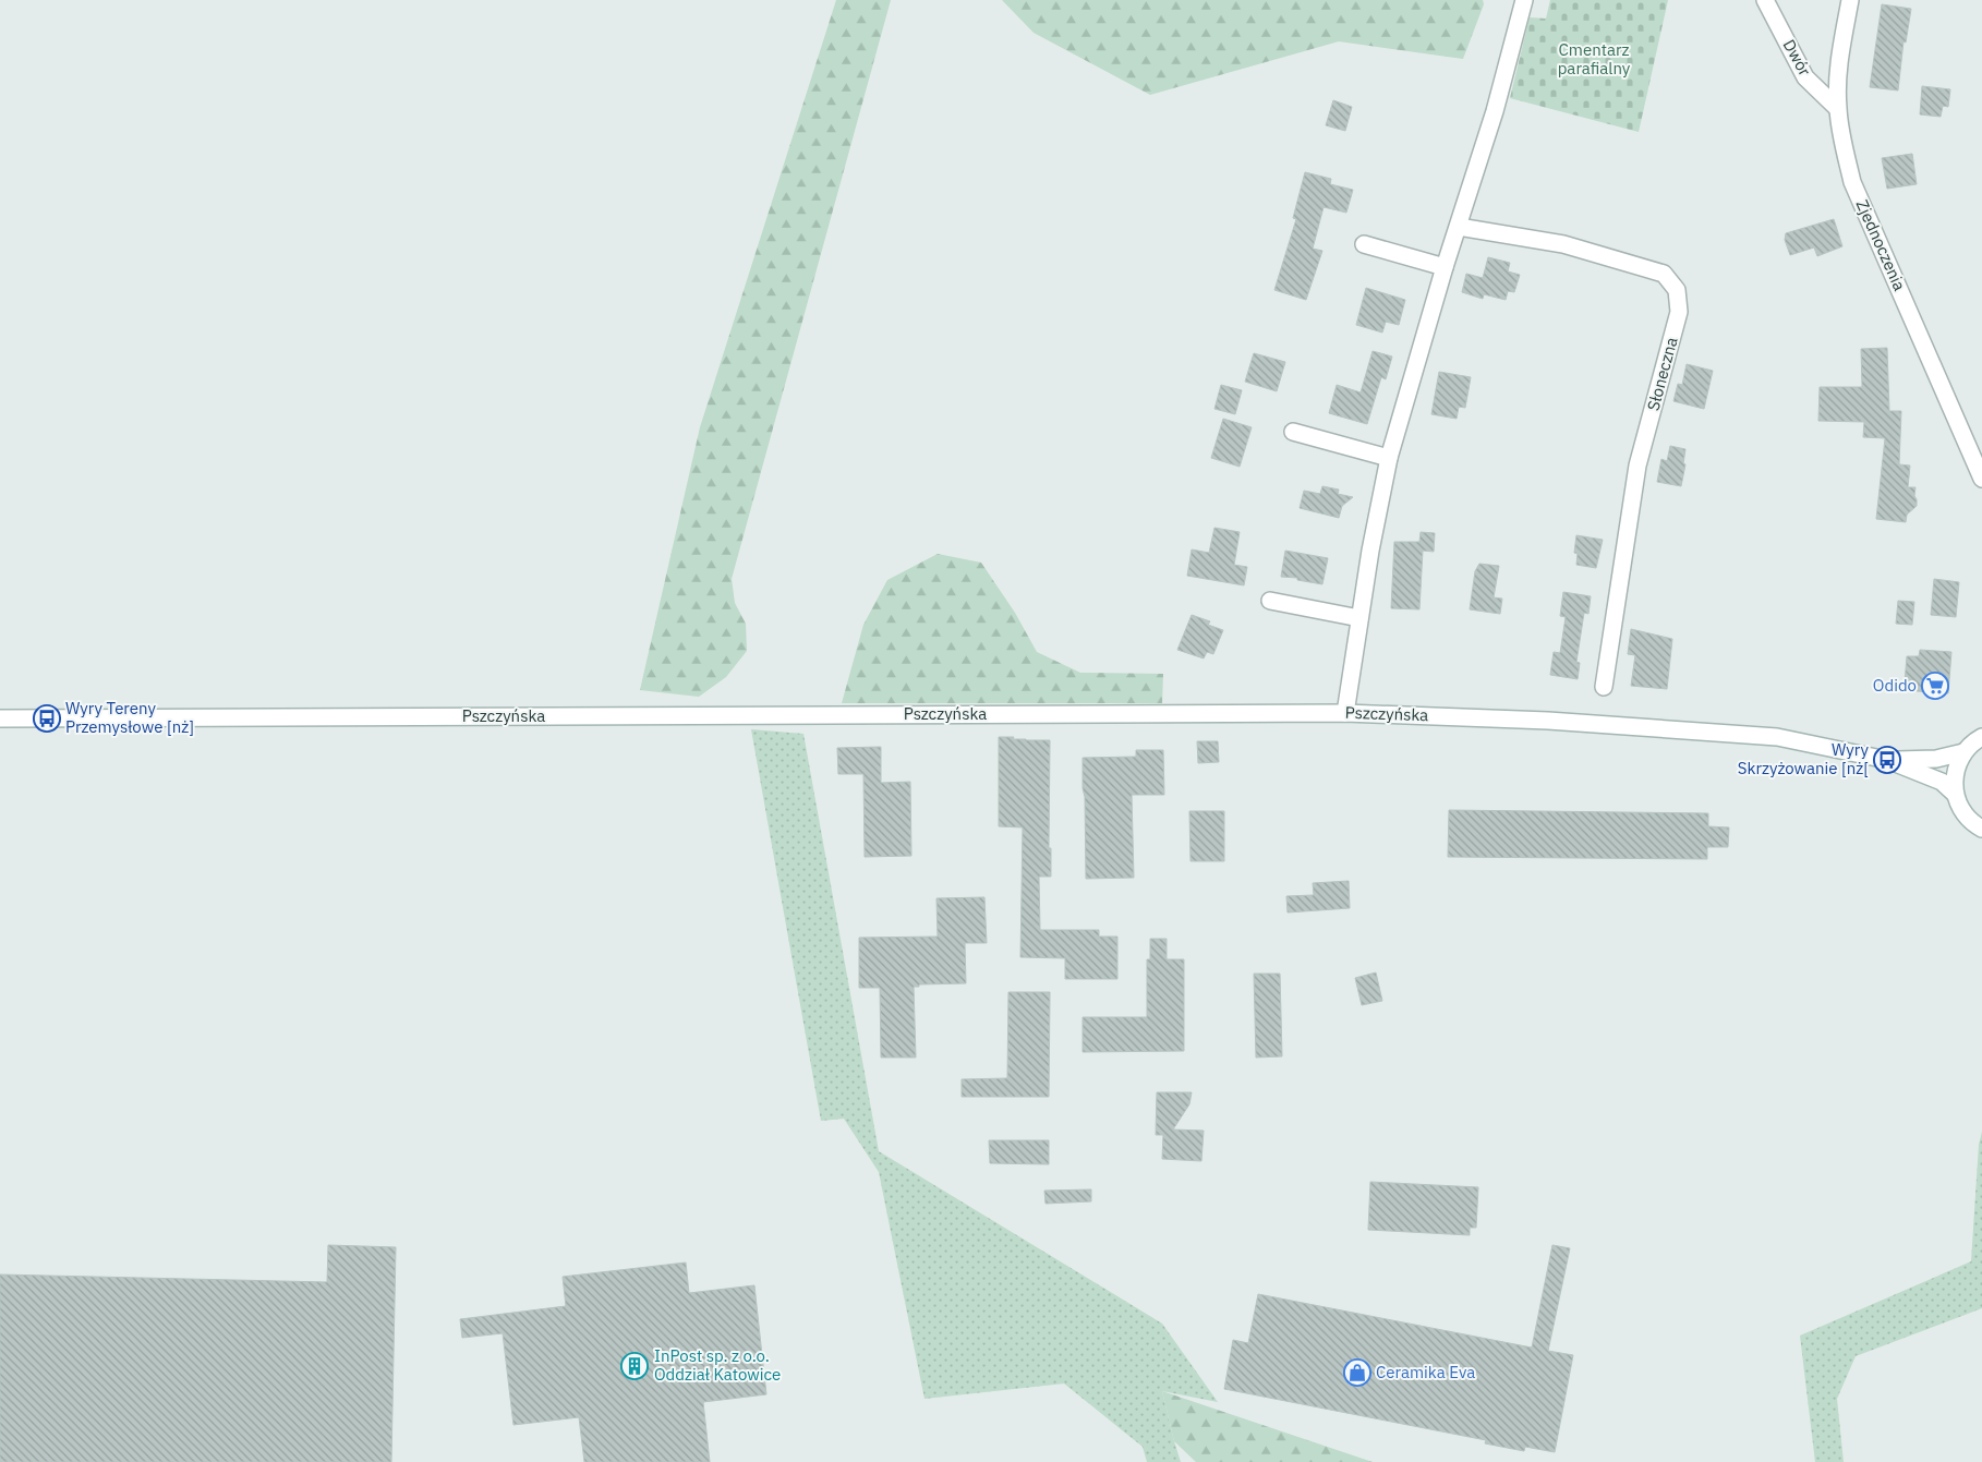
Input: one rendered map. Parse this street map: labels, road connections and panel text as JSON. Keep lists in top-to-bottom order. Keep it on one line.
{"streets":{"street":["Dwór","Zjednoczenia","Słoneczna","Pszczyńska"]},"crossings":[["Dwór","Zjednoczenia"]],"parks":["Cmentarz parafialny"],"places":{"supermarket":["Odido"],"bus stop":["Wyry Tereny Przemysłowe [nż]","Wyry Skrzyżowanie [nż["],"building":["InPost sp. z o.o. Oddział Katowice"],"shop":["Ceramika Eva"]}}
